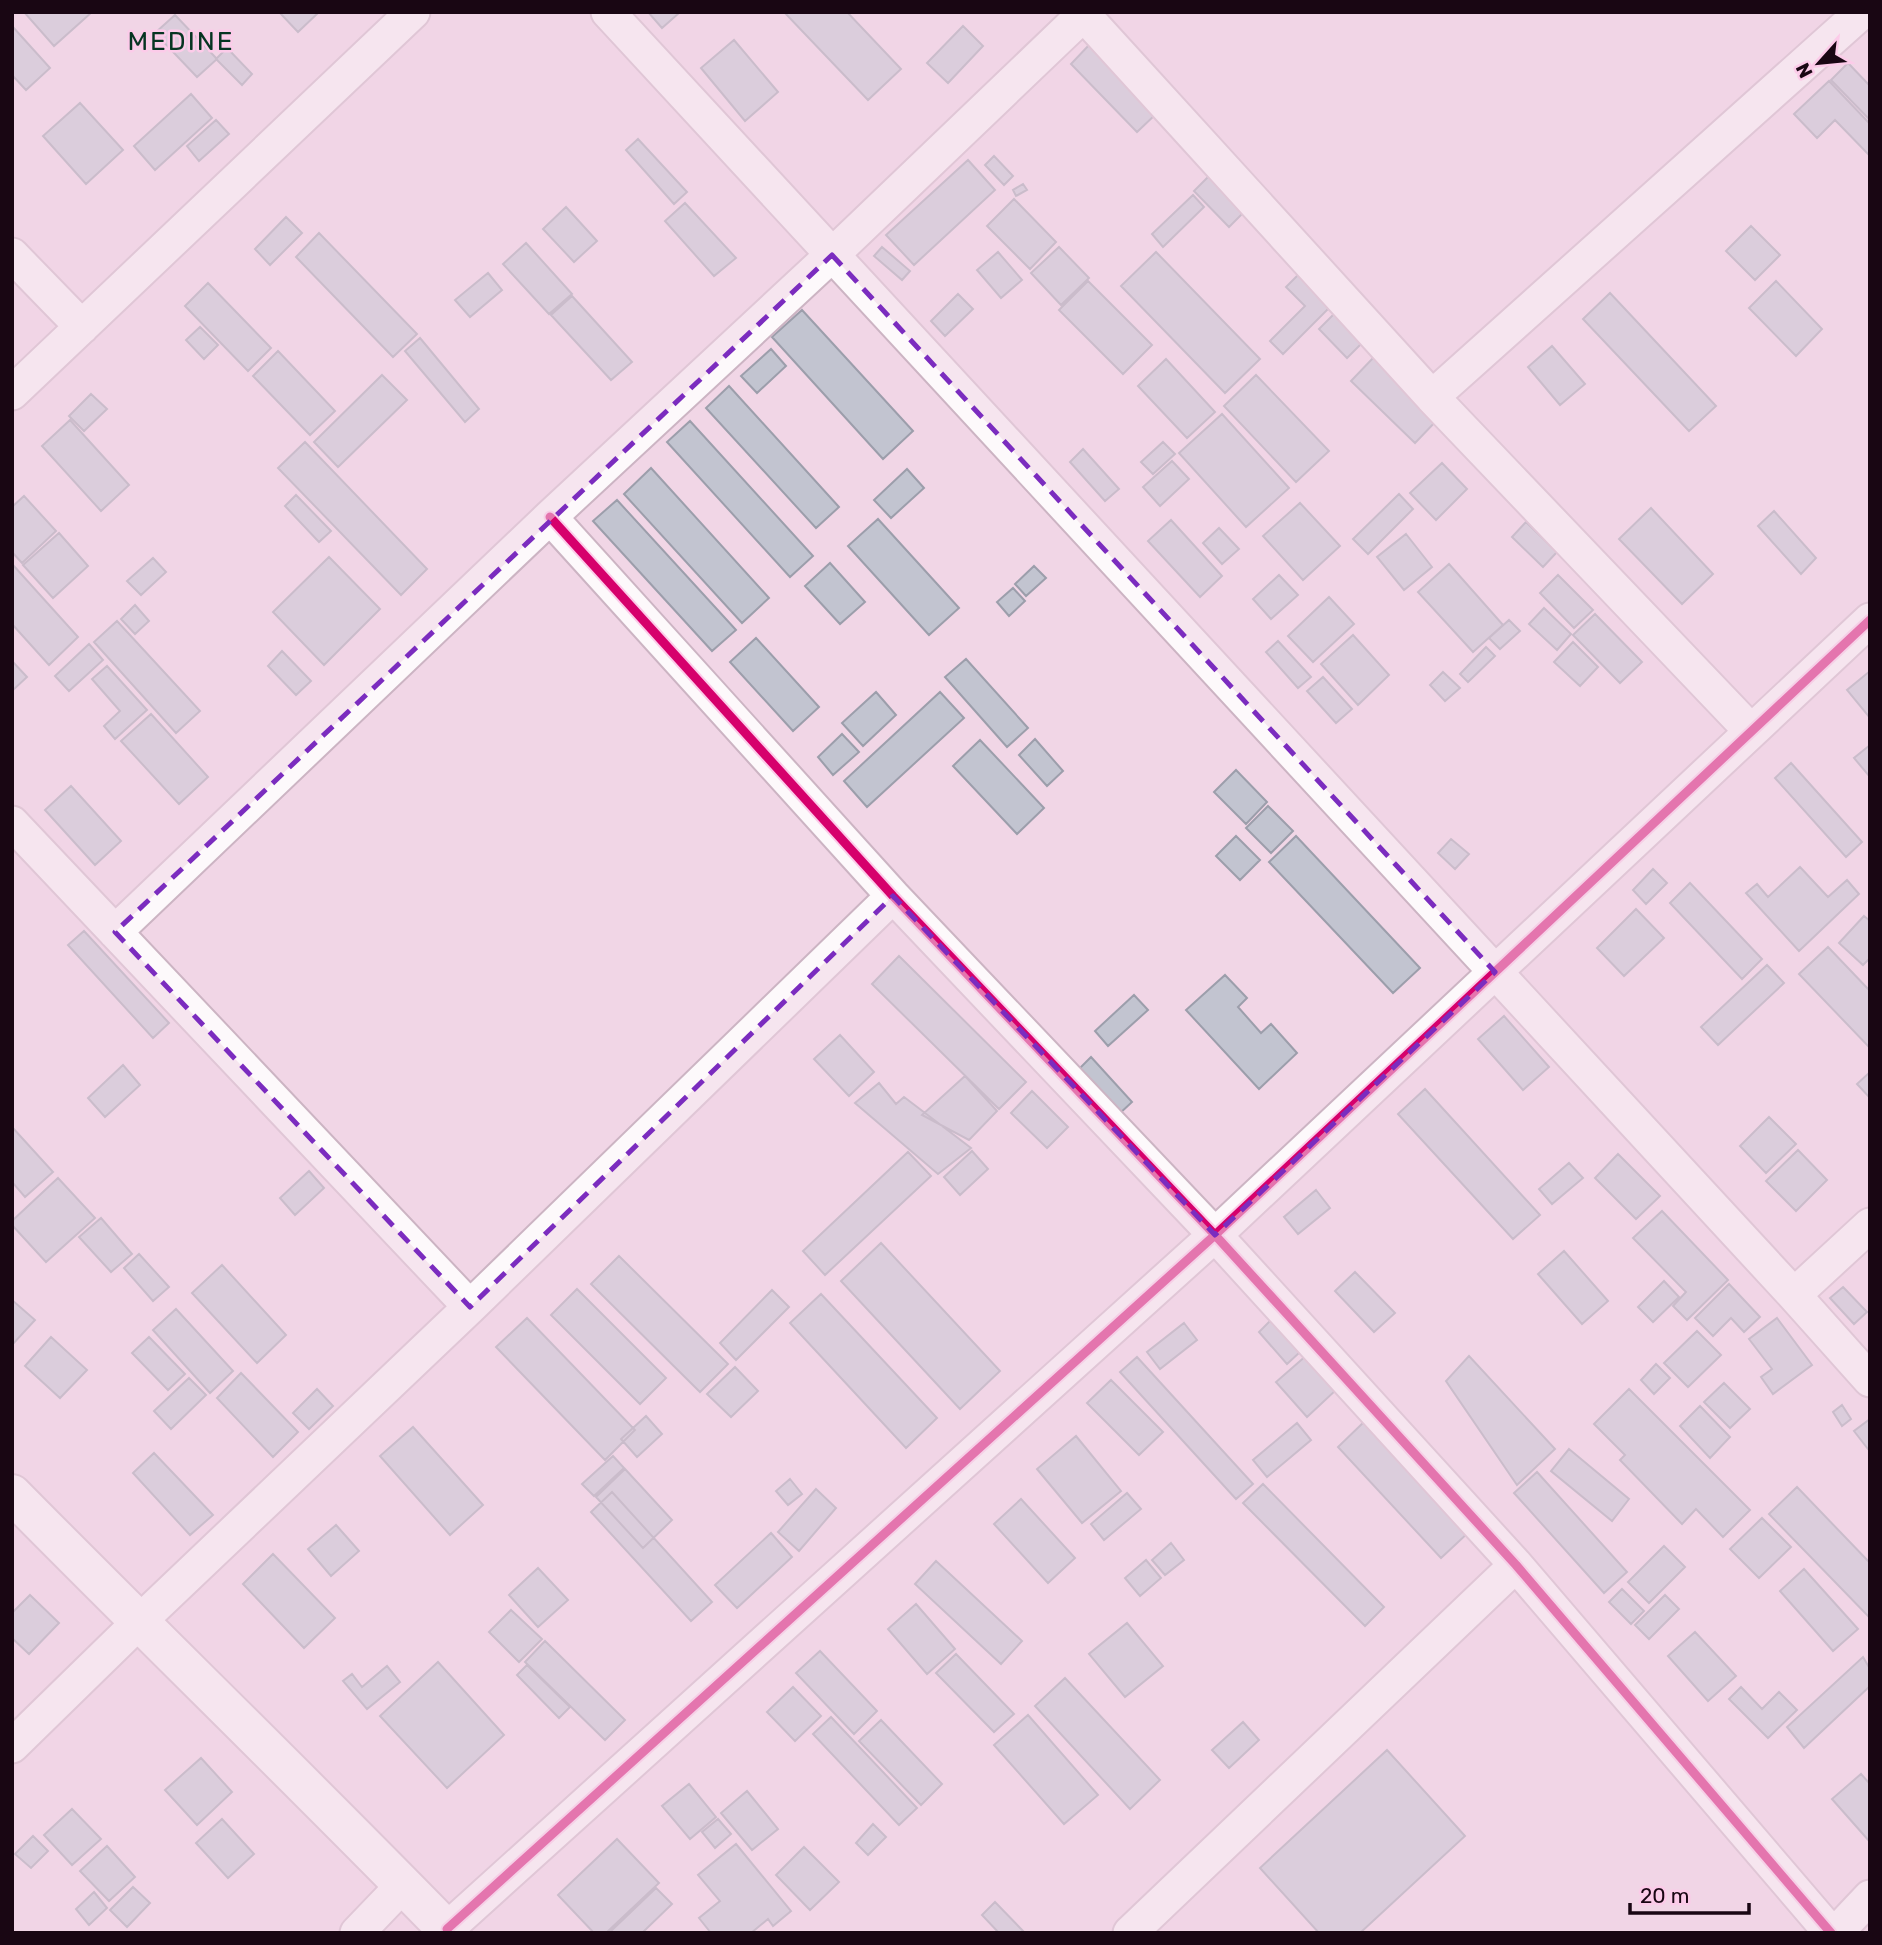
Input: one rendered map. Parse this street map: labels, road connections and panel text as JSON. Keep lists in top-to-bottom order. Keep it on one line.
{"districts":["MEDINE"],"scale_bar":"20 m","north":"bottom left"}
